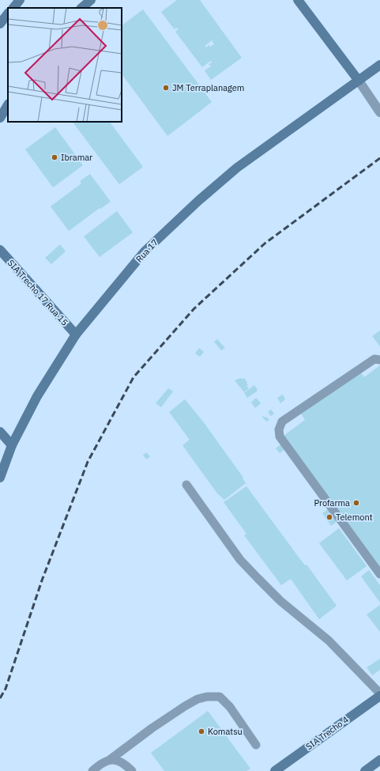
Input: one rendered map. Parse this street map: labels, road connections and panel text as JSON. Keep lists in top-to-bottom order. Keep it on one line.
{"streets":{"street":["Rua 17","SIA Trecho 17 Rua 15","SIA Trecho 4"]},"crossings":[["Rua 17","SIA Trecho 17 Rua 15"]],"places":["JM Terraplanagem","Ibramar","Profarma","Telemont","Komatsu"]}
